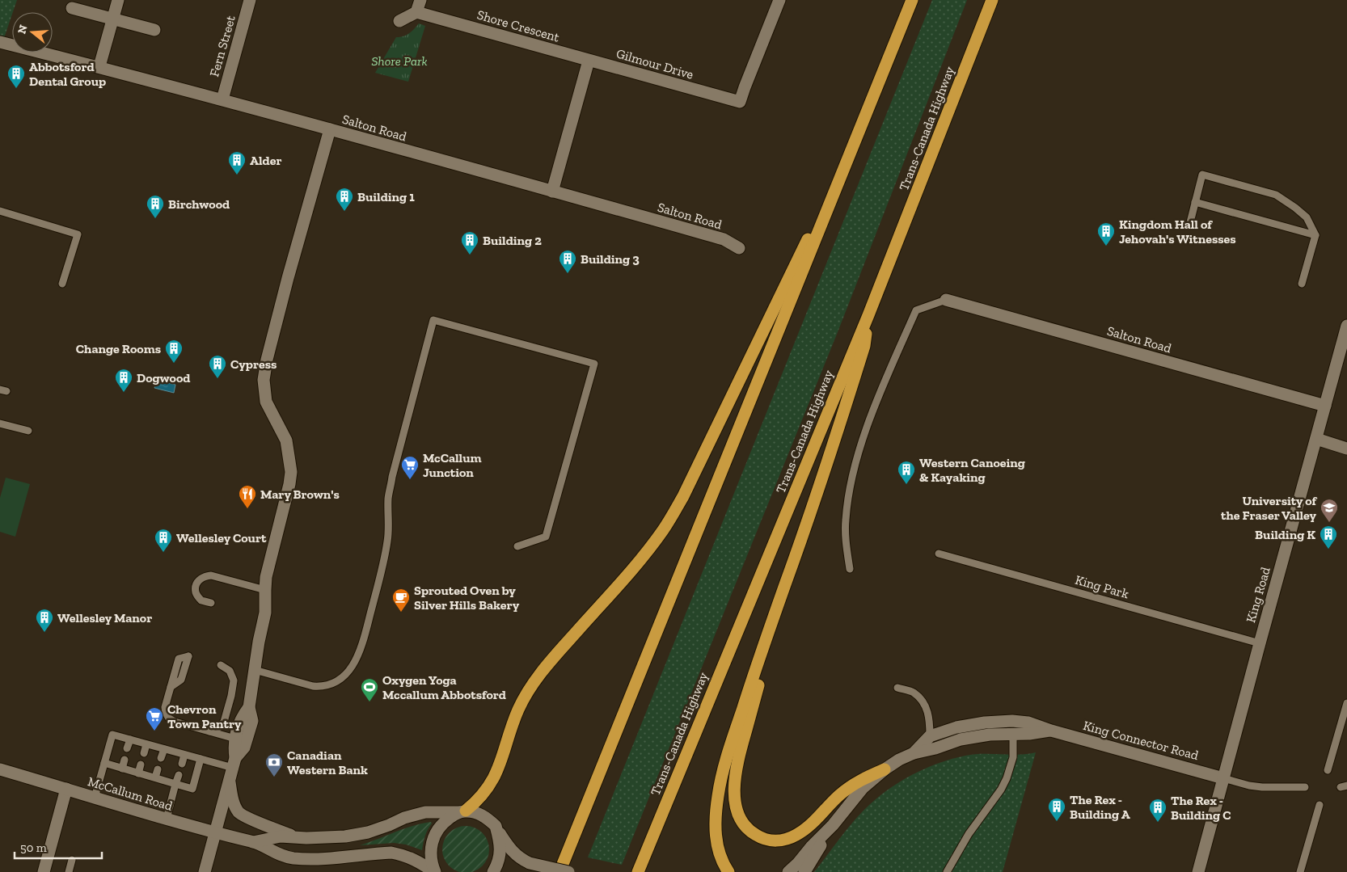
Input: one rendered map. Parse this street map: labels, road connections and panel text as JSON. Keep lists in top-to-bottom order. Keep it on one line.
{"streets":{"highway":["Trans-Canada Highway"],"street":["Shore Crescent","Fern Street","Gilmour Drive","Salton Road","King Road","King Connector Road","McCallum Road"],"lane":["King Park"]},"crossings":[["Shore Crescent","Gilmour Drive"],["Fern Street","Salton Road"],["Salton Road","King Road"],["King Park","King Road"],["King Road","King Connector Road"]],"parks":["Shore Park"],"places":{"building":["Abbotsford Dental Group","Alder","Building 1","Birchwood","Kingdom Hall of Jehovah's Witnesses","Building 2","Building 3","Change Rooms","Cypress","Dogwood","Western Canoeing & Kayaking","Building K","Wellesley Court","Wellesley Manor","The Rex - Building A","The Rex - Building C"],"supermarket":["McCallum Junction","Chevron Town Pantry"],"restaurant":["Mary Brown's"],"school or university":["University of the Fraser Valley"],"cafe":["Sprouted Oven by Silver Hills Bakery"],"sports":["Oxygen Yoga Mccallum Abbotsford"],"bank":["Canadian Western Bank"]},"scale_bar":"50 m","north":"left"}
